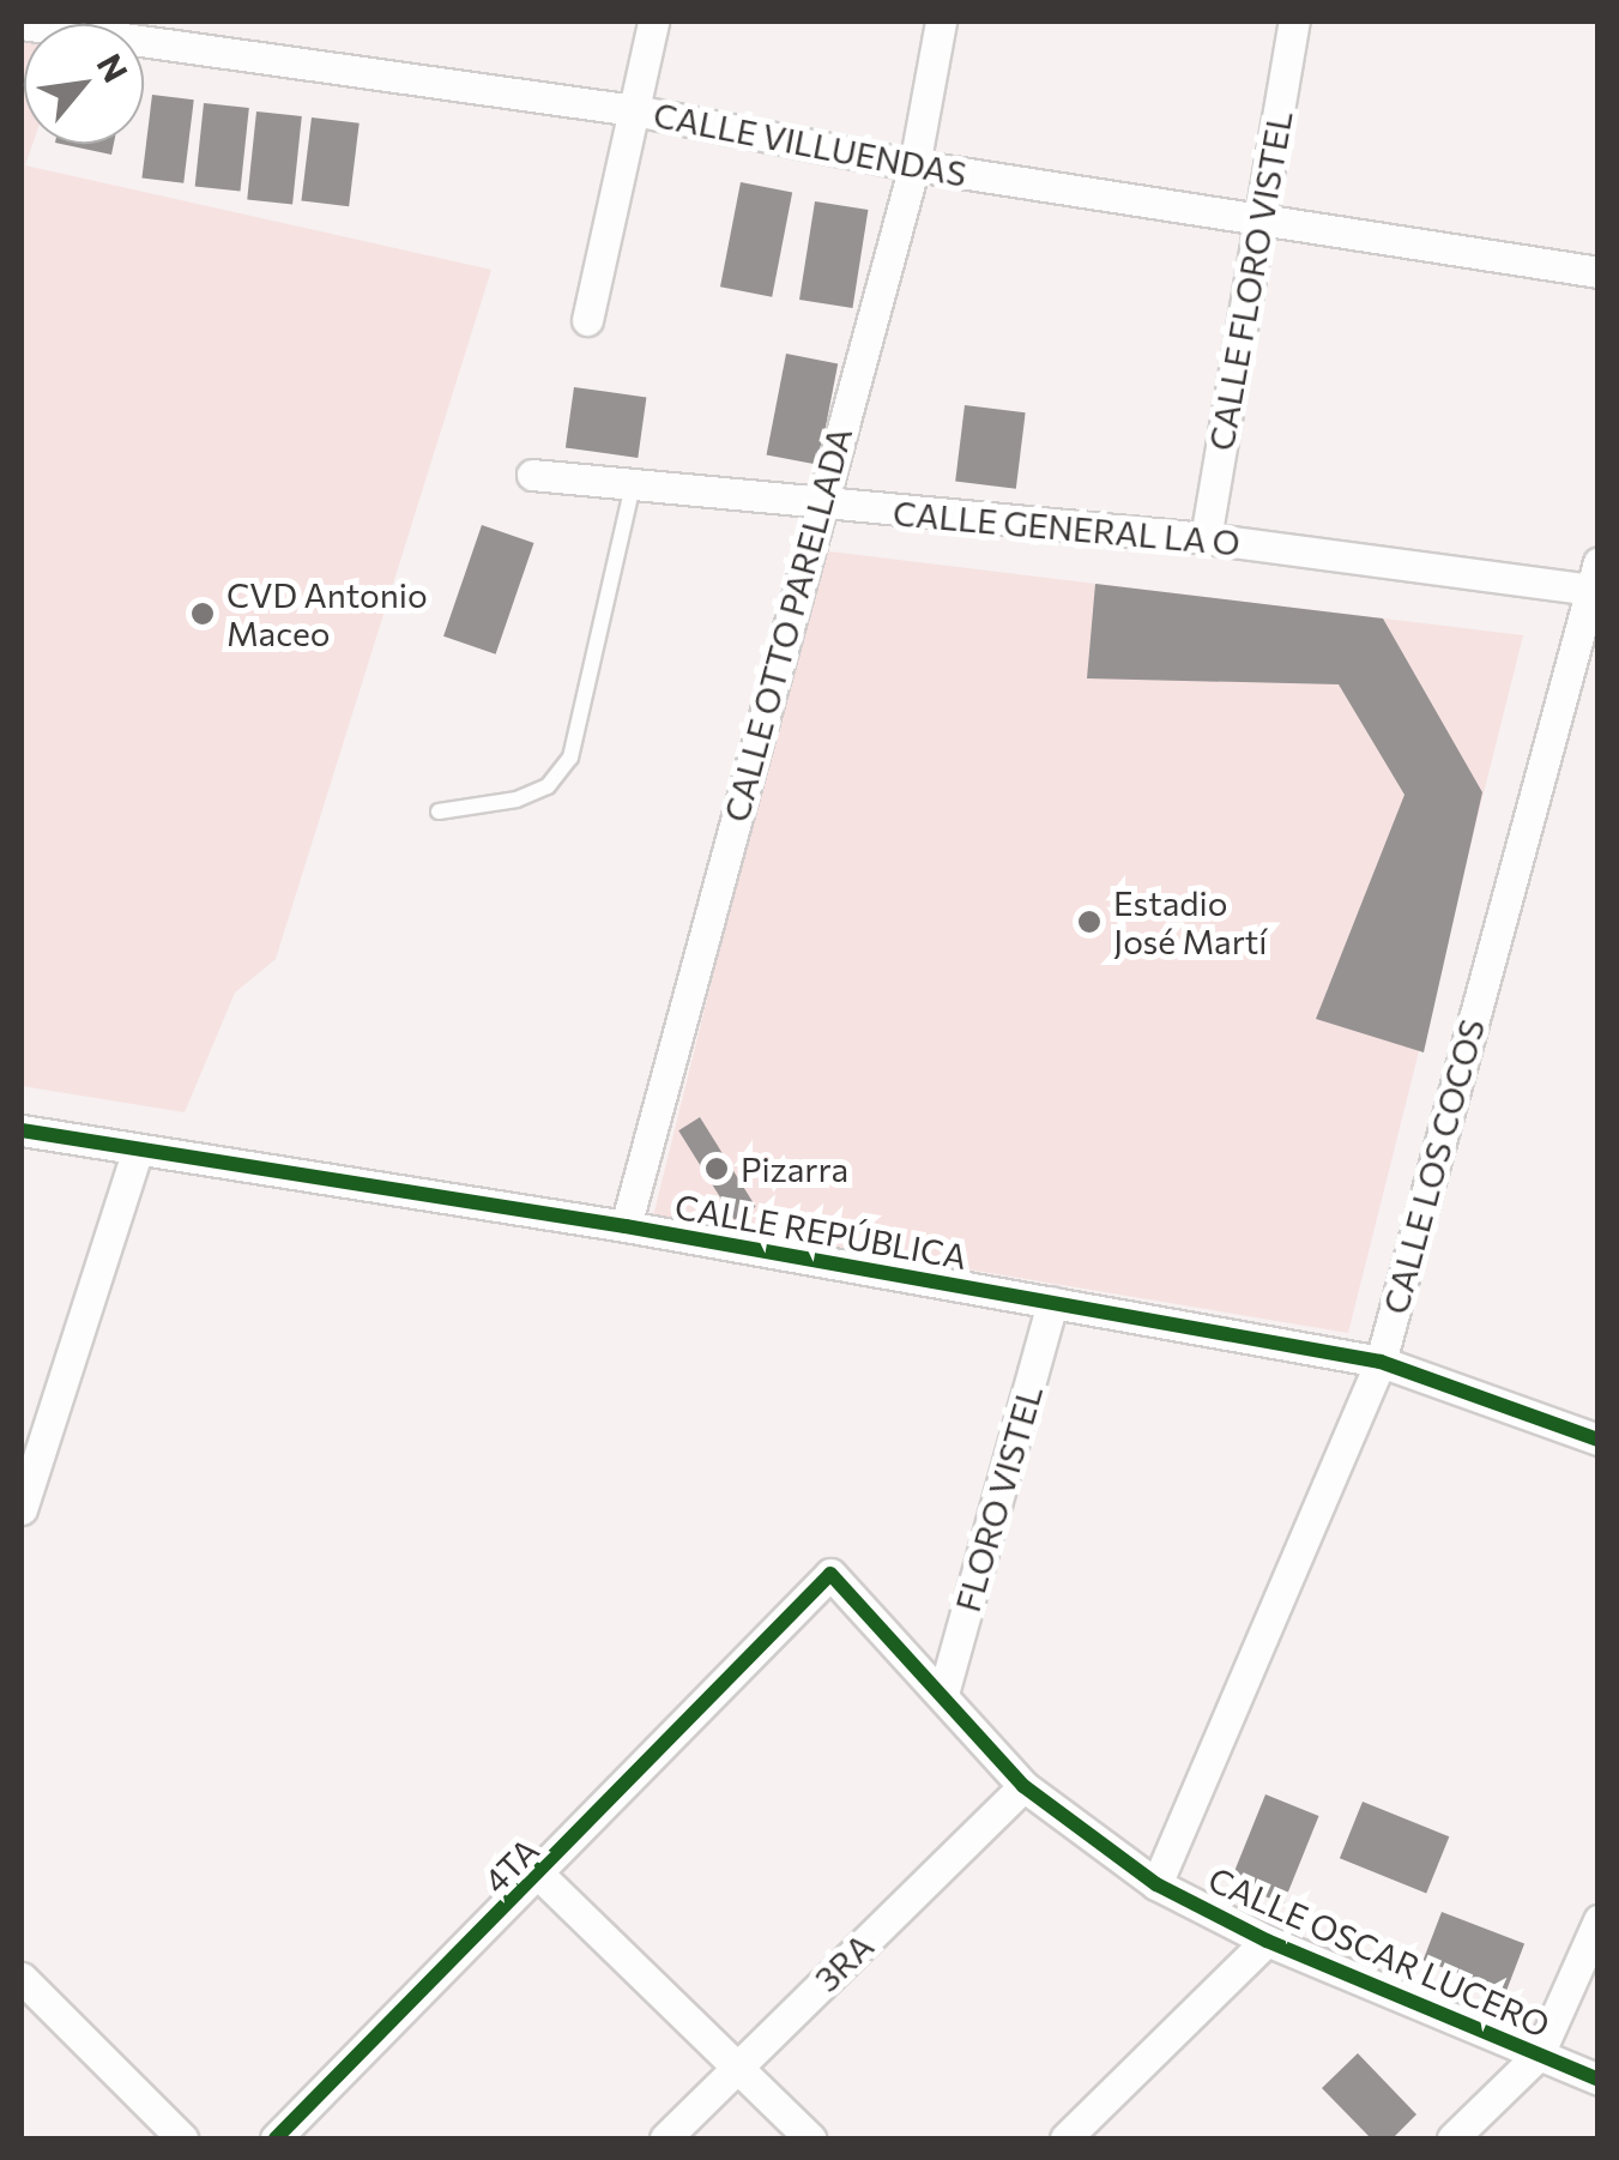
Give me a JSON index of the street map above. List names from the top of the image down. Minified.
{"streets":{"street":["CALLE VILLUENDAS","CALLE FLORO VISTEL","CALLE GENERAL LA O","CALLE OTTO PARELLADA","CALLE LOS COCOS","CALLE REPÚBLICA","FLORO VISTEL","4TA","CALLE OSCAR LUCERO","3RA"]},"crossings":[["CALLE VILLUENDAS","CALLE FLORO VISTEL"],["CALLE VILLUENDAS","CALLE OTTO PARELLADA"],["CALLE FLORO VISTEL","CALLE GENERAL LA O"],["CALLE GENERAL LA O","CALLE OTTO PARELLADA"],["CALLE GENERAL LA O","CALLE LOS COCOS"],["CALLE OTTO PARELLADA","CALLE REPÚBLICA"],["CALLE LOS COCOS","CALLE REPÚBLICA"],["CALLE LOS COCOS","CALLE OSCAR LUCERO"],["CALLE REPÚBLICA","FLORO VISTEL"],["FLORO VISTEL","CALLE OSCAR LUCERO"],["4TA","CALLE OSCAR LUCERO"],["CALLE OSCAR LUCERO","3RA"]],"places":["CVD Antonio Maceo","Estadio José Martí","Pizarra"],"north":"top right"}
